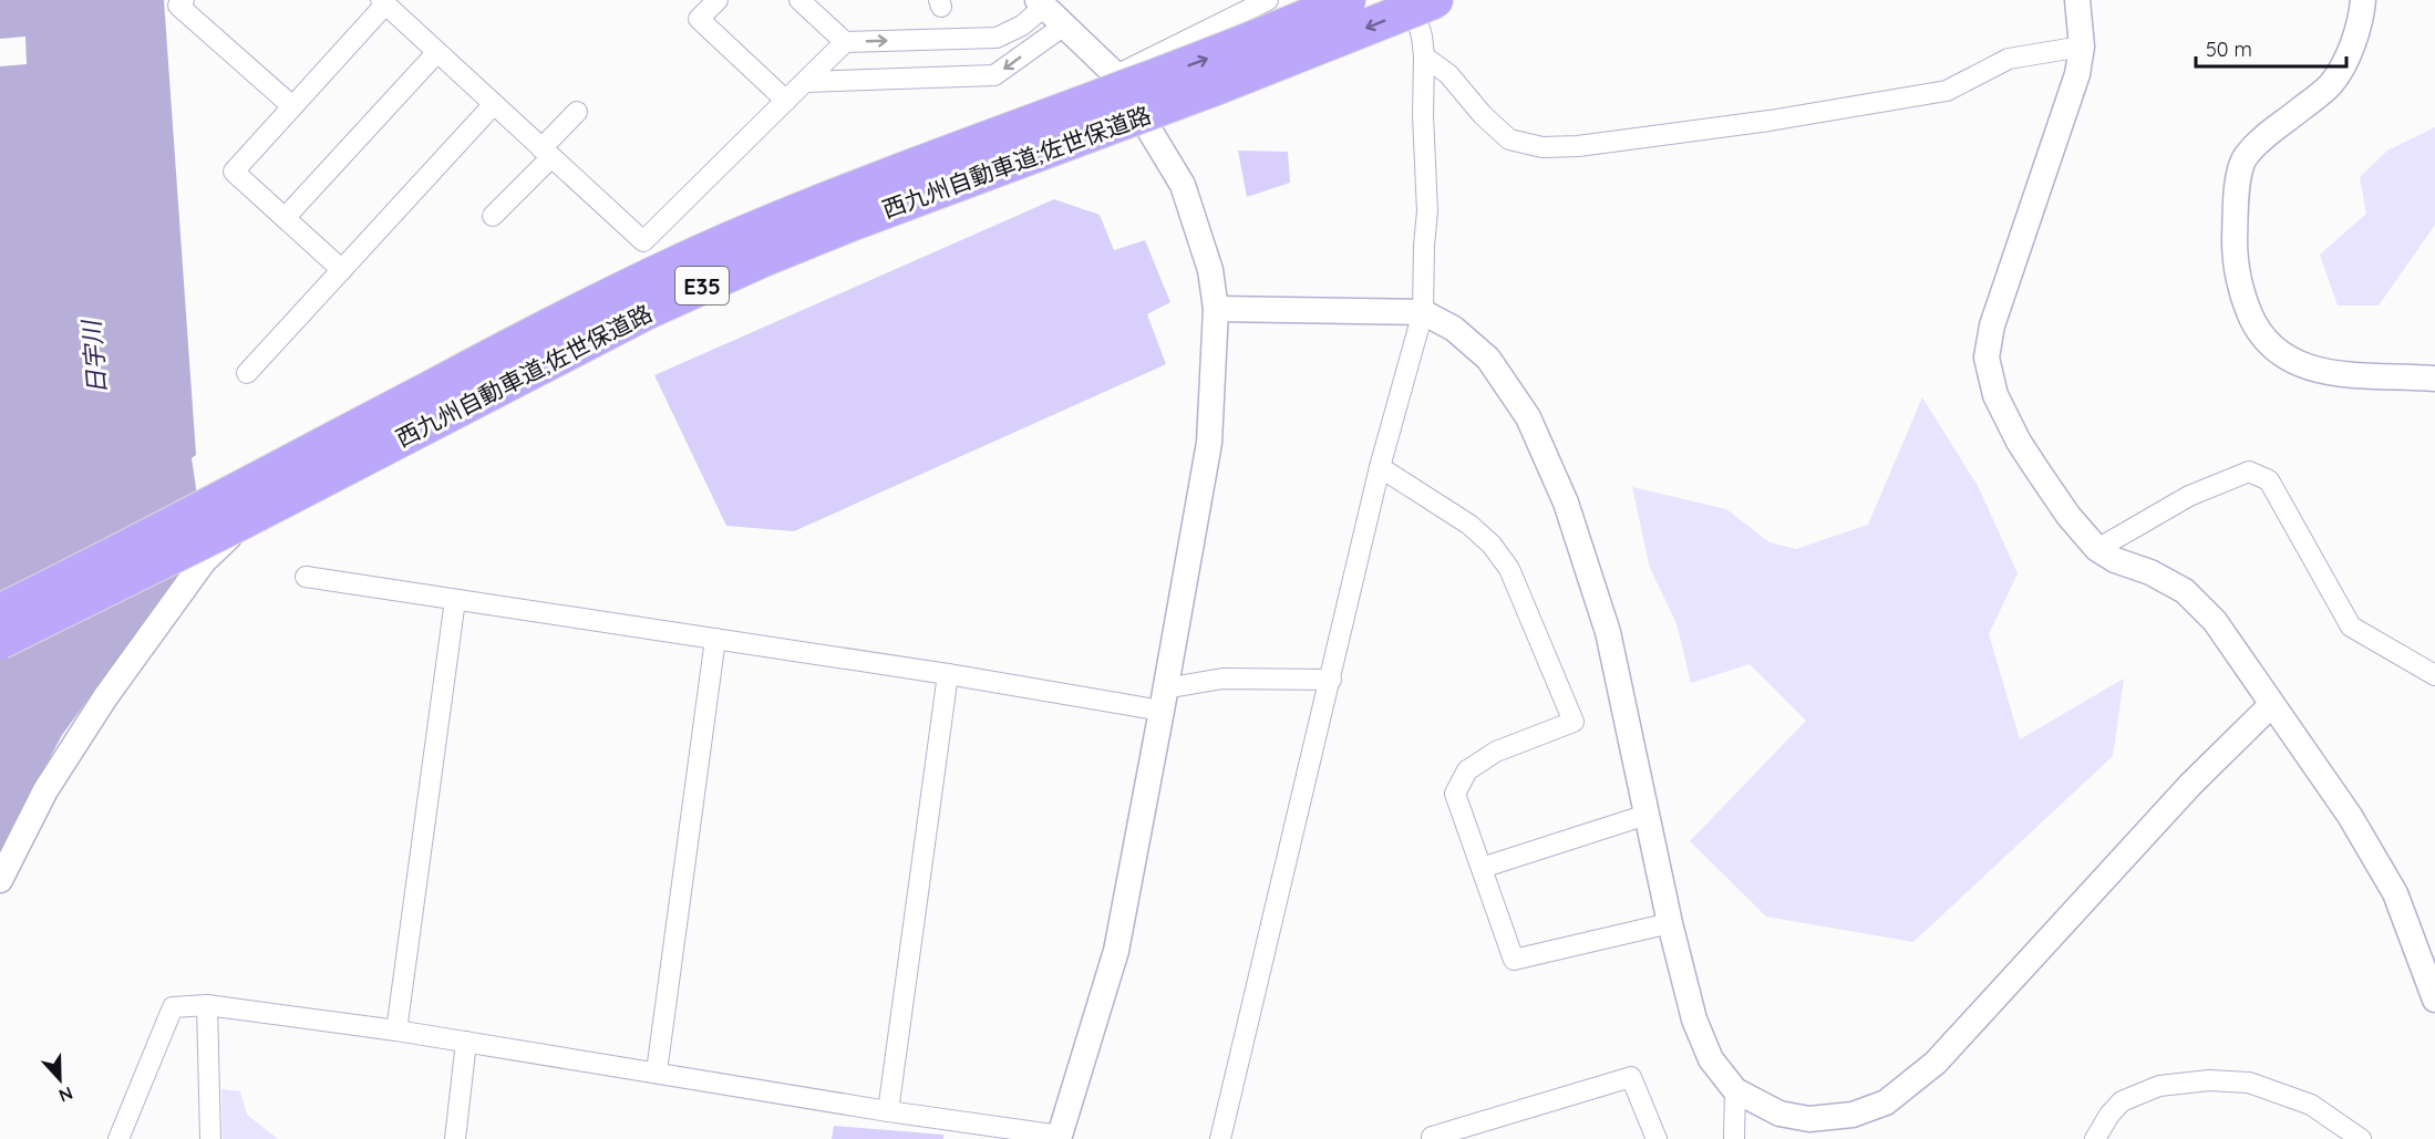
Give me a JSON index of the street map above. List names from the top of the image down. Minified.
{"streets":{"highway":["西九州自動車道;佐世保道路","E35"]},"water":["日宇川"],"scale_bar":"50 m","north":"bottom"}
